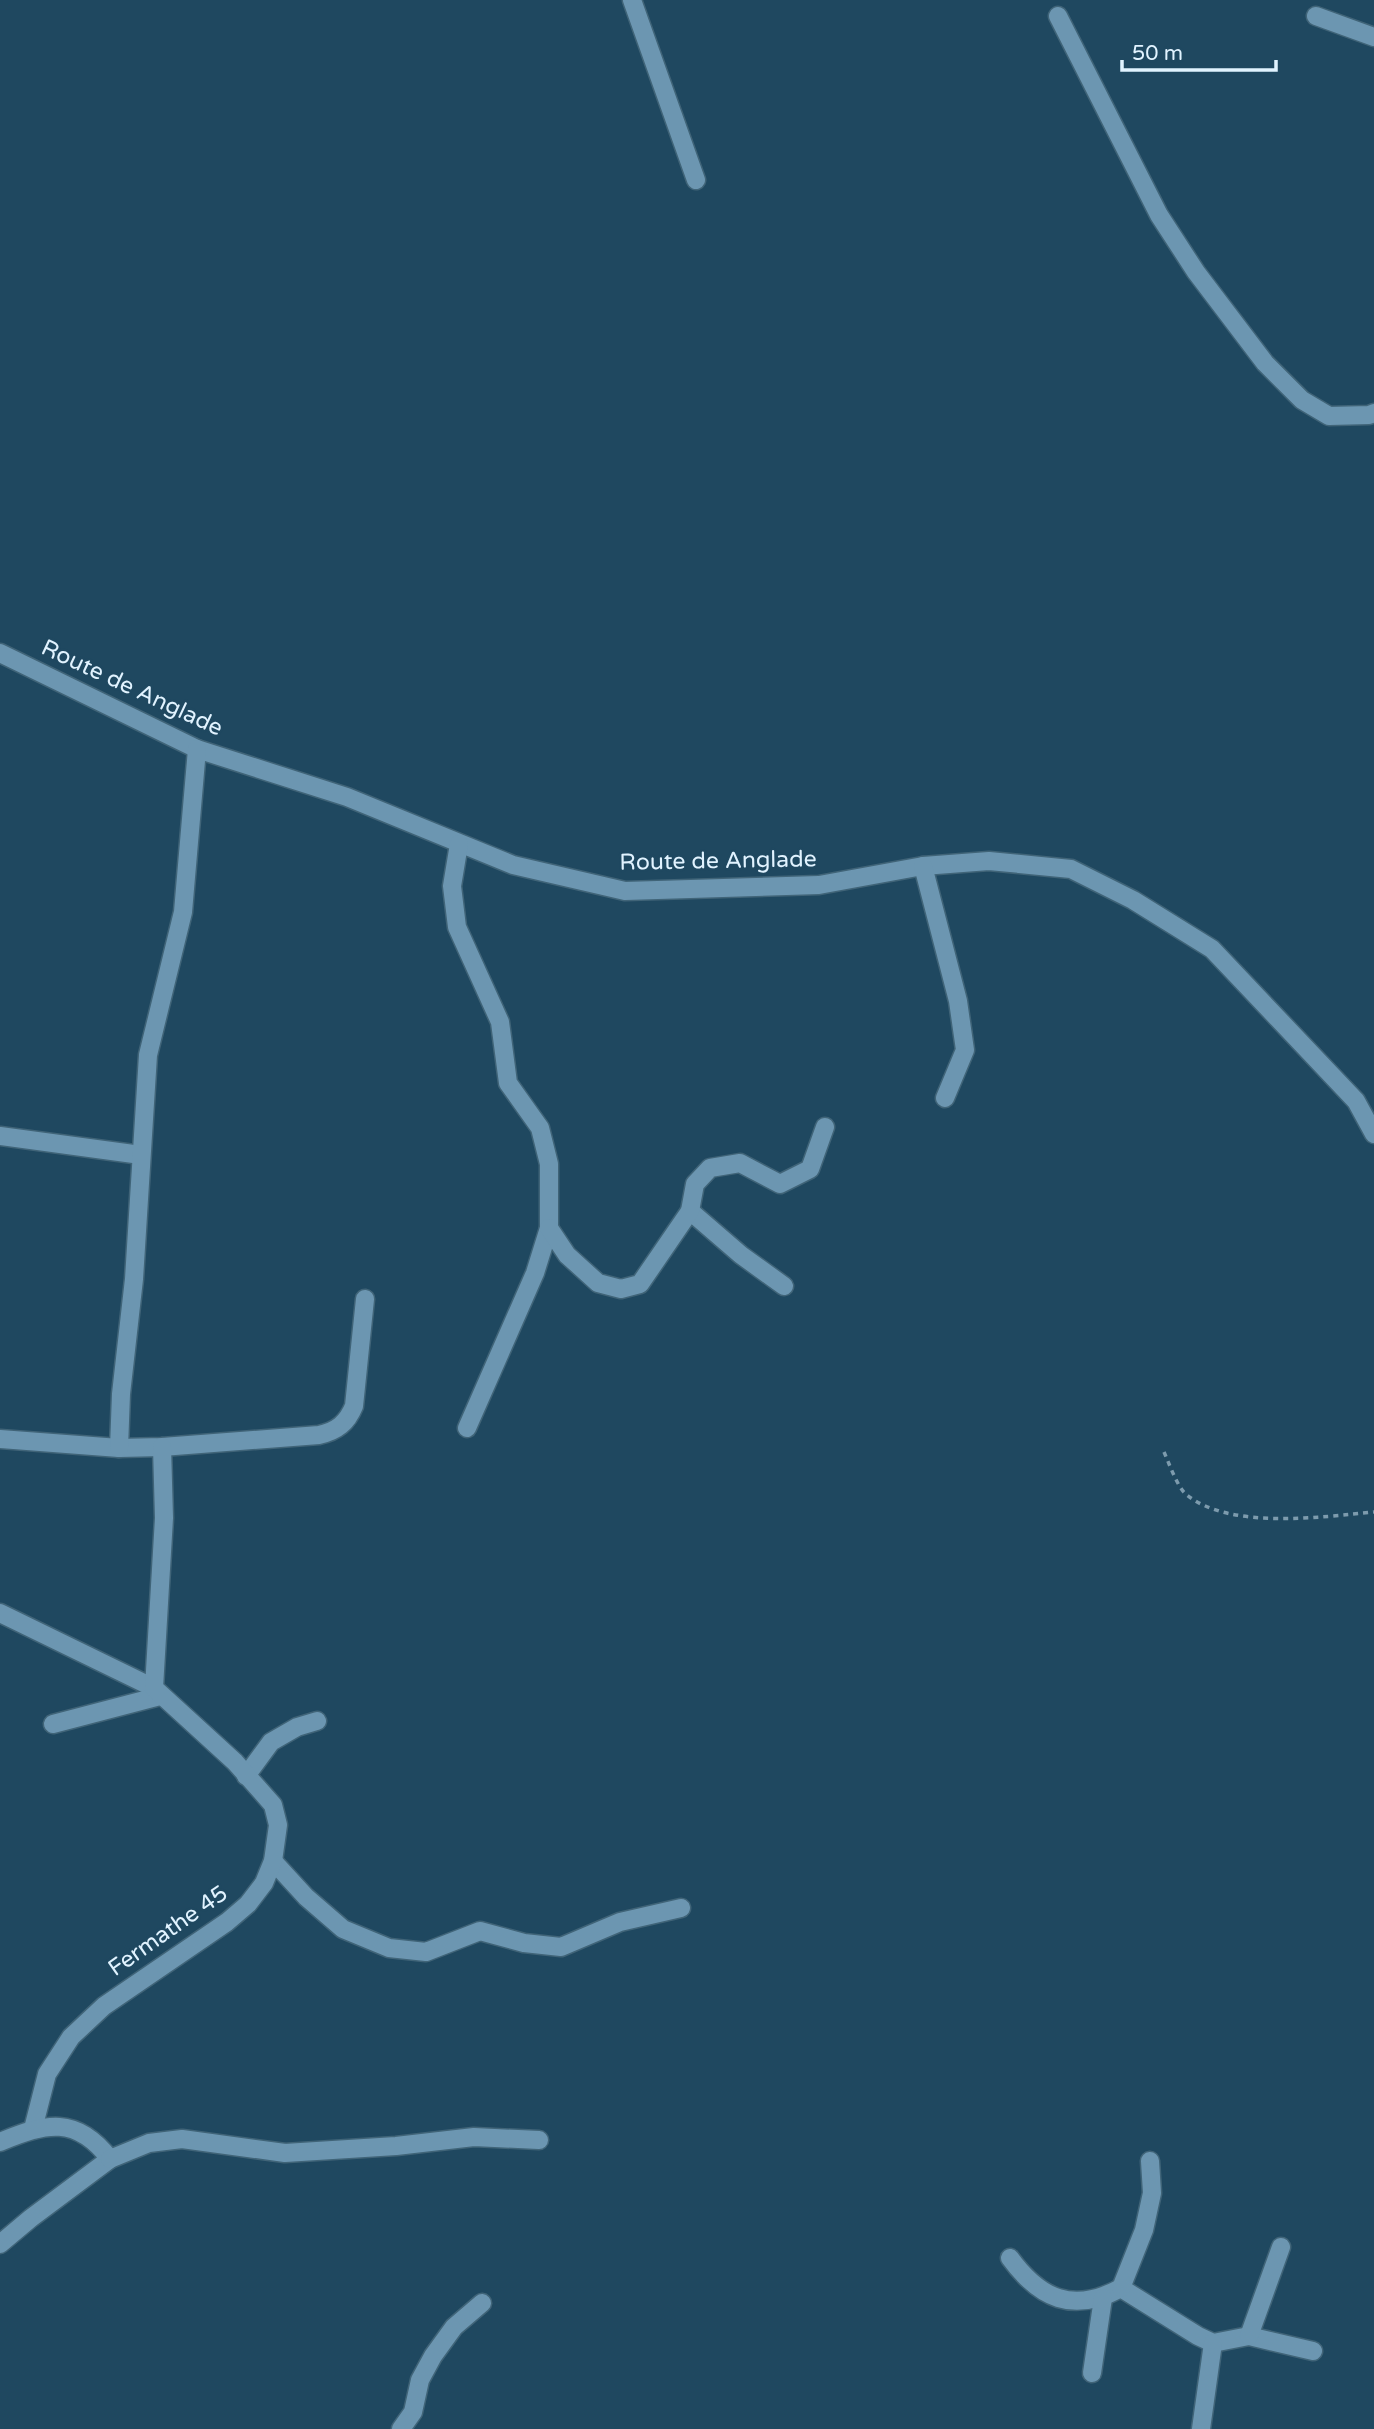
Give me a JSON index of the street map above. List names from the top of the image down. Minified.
{"streets":{"street":["Route de Anglade","Fermathe 45"]},"scale_bar":"50 m"}
